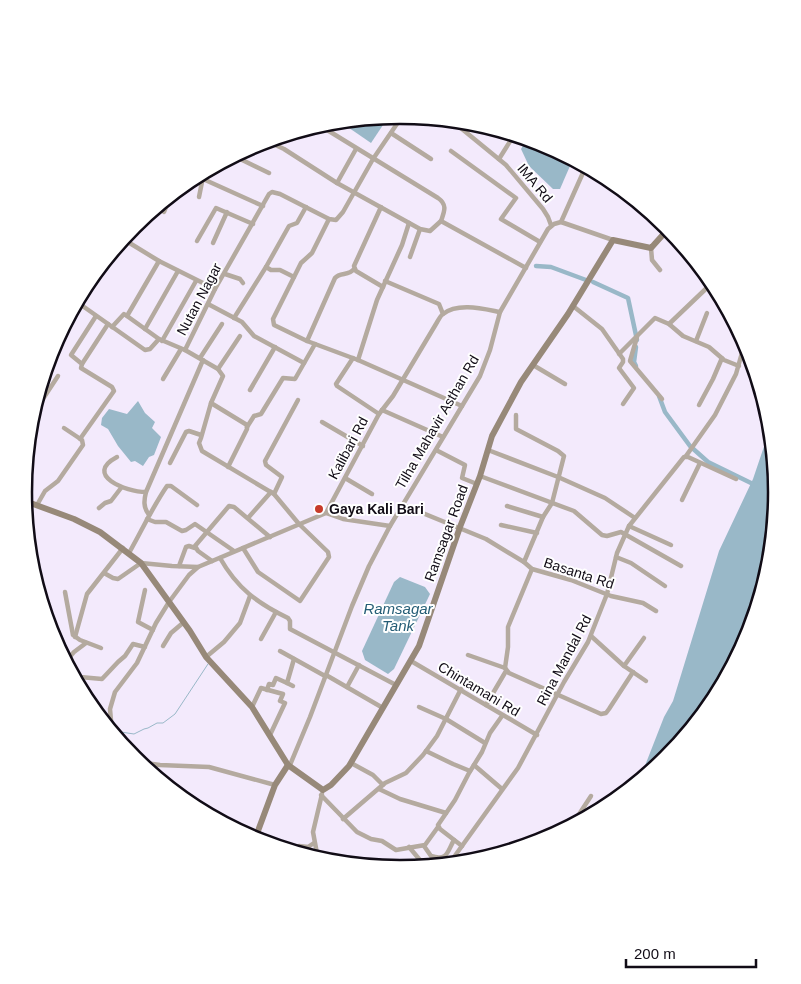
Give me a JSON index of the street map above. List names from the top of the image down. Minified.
{"streets":{"street":["IMA Rd","Nutan Nagar","Tilha Mahavir Asthan Rd","Kalibari Rd","Ramsagar Road","Basanta Rd","Rina Mandal Rd","Chintamani Rd"]},"crossings":[["IMA Rd","Tilha Mahavir Asthan Rd"],["Tilha Mahavir Asthan Rd","Basanta Rd"],["Ramsagar Road","Basanta Rd"],["Ramsagar Road","Chintamani Rd"],["Basanta Rd","Rina Mandal Rd"],["Rina Mandal Rd","Chintamani Rd"]],"water":["Ramsagar Tank"],"places":["Gaya Kali Bari"],"scale_bar":"200 m"}
